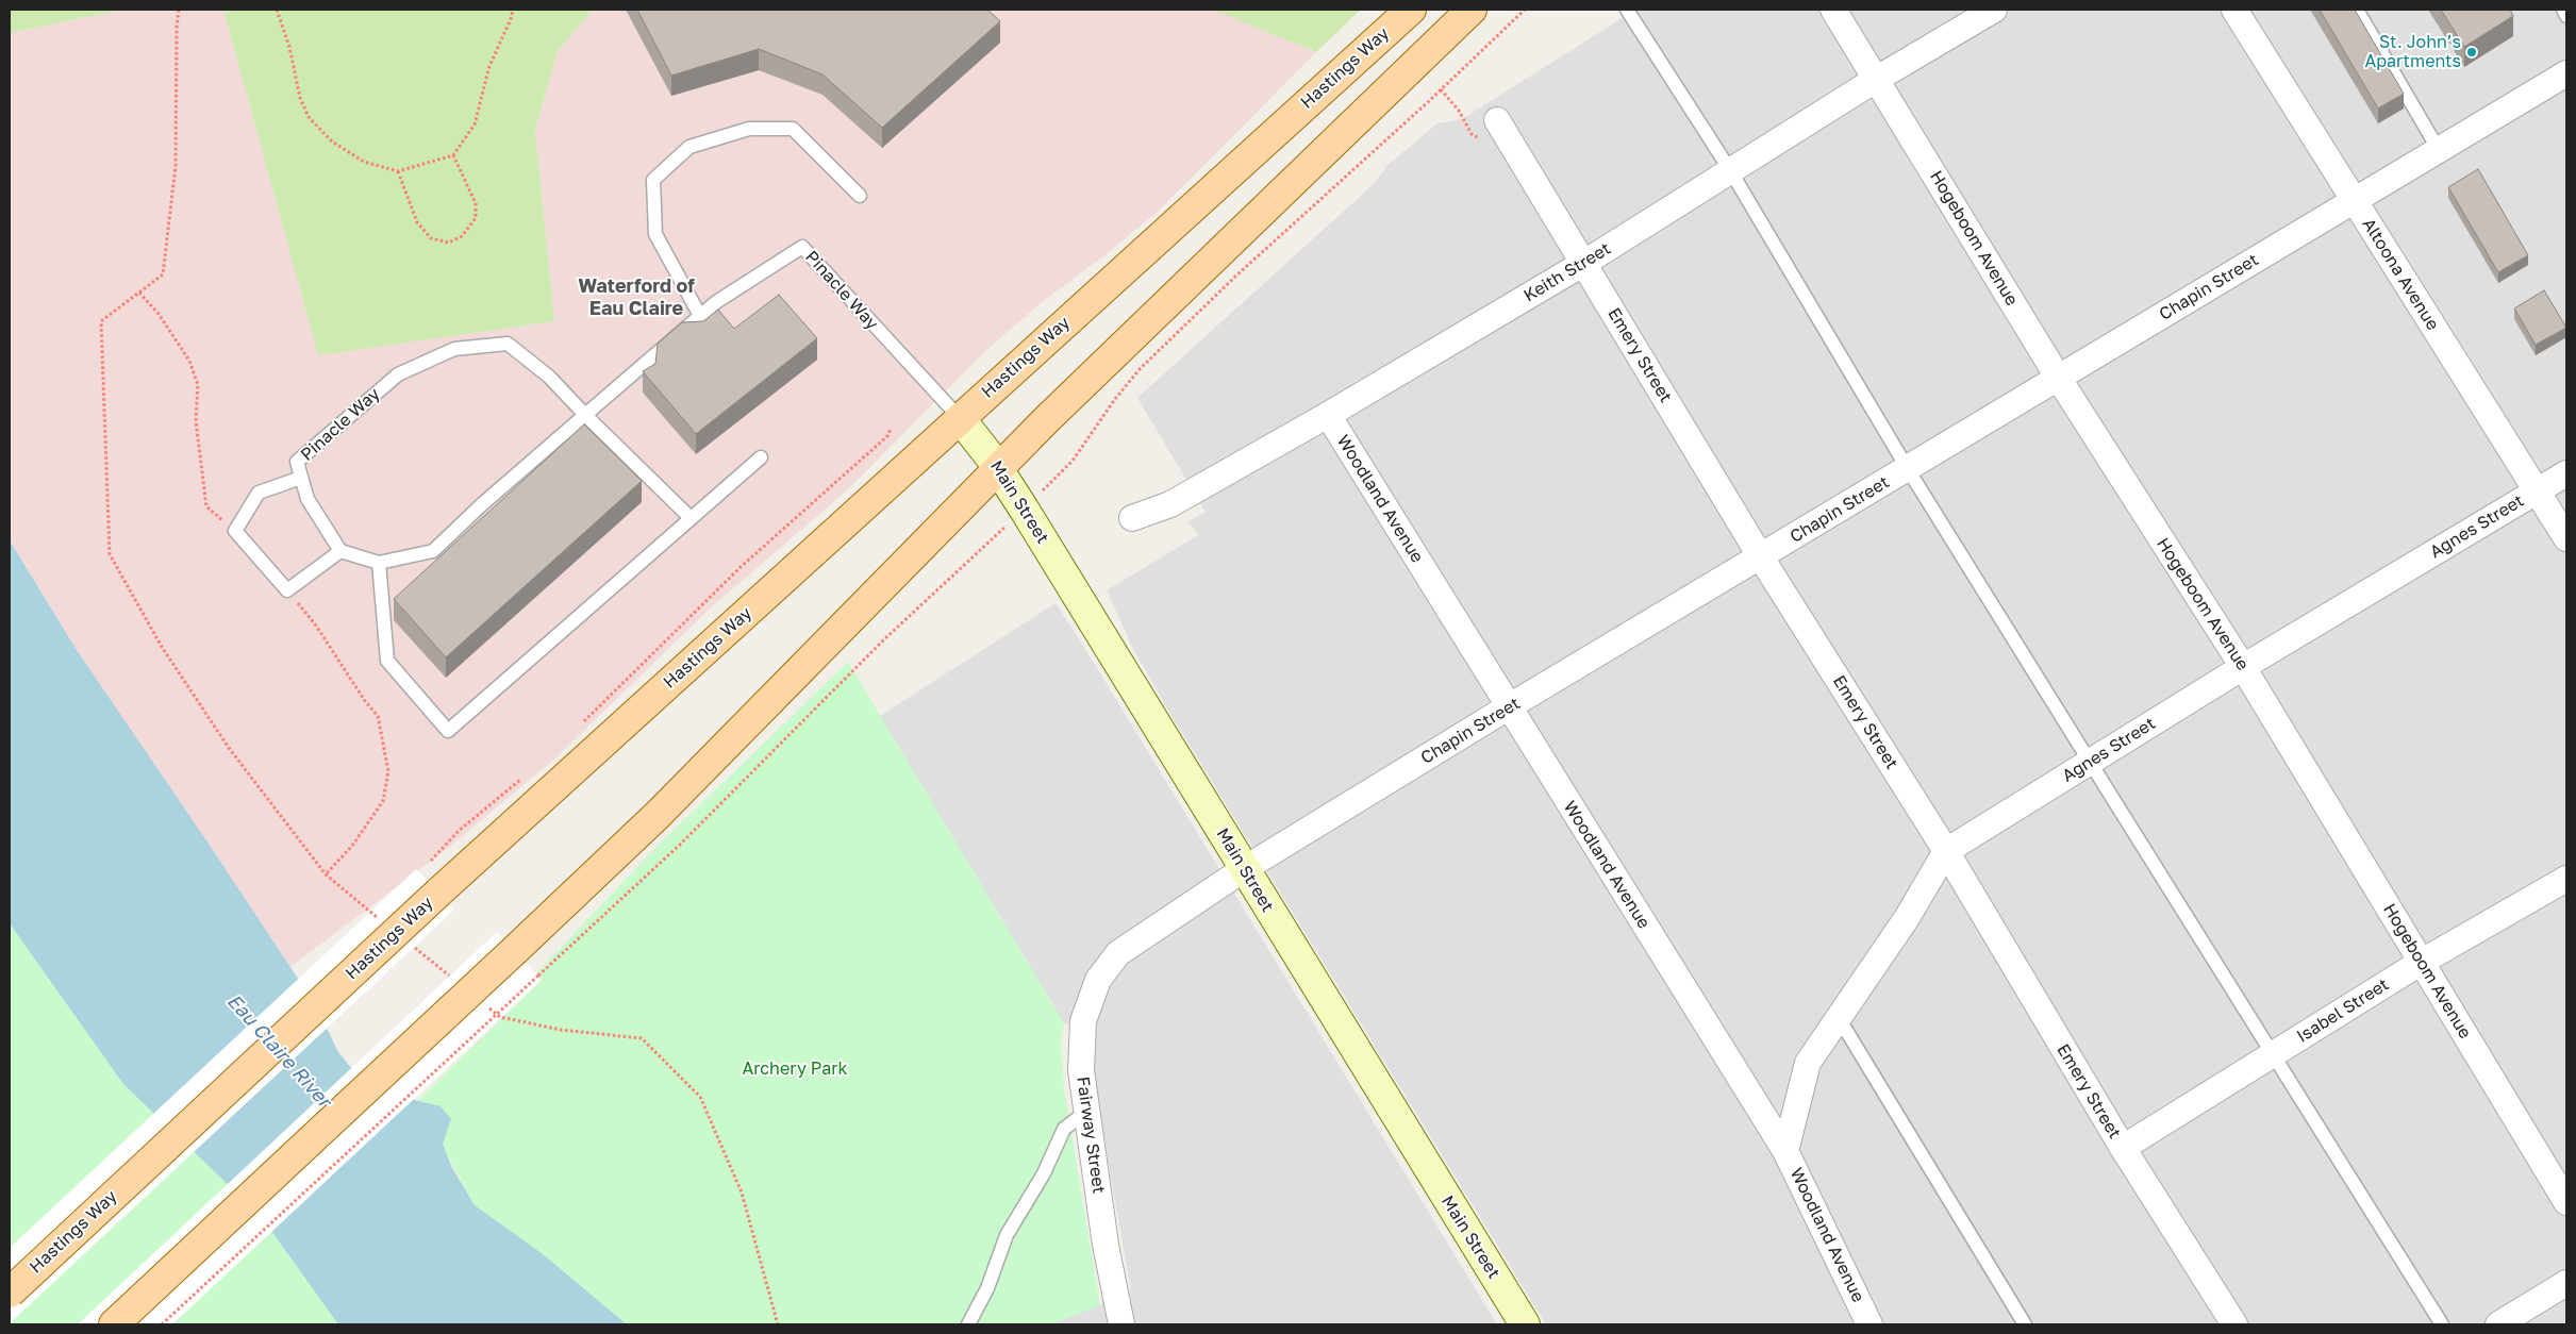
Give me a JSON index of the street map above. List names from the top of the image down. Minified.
{"streets":{"main road":["Hastings Way"],"street":["Hogeboom Avenue","Keith Street","Altoona Avenue","Chapin Street","Emery Street","Woodland Avenue","Main Street","Agnes Street","Isabel Street","Fairway Street"],"lane":["Pinacle Way"]},"crossings":[["Hastings Way","Pinacle Way"],["Hastings Way","Main Street"],["Hogeboom Avenue","Keith Street"],["Hogeboom Avenue","Chapin Street"],["Hogeboom Avenue","Agnes Street"],["Hogeboom Avenue","Isabel Street"],["Keith Street","Emery Street"],["Keith Street","Woodland Avenue"],["Altoona Avenue","Chapin Street"],["Altoona Avenue","Agnes Street"],["Chapin Street","Emery Street"],["Chapin Street","Woodland Avenue"],["Chapin Street","Main Street"],["Chapin Street","Fairway Street"],["Pinacle Way","Main Street"],["Emery Street","Agnes Street"],["Emery Street","Isabel Street"],["Woodland Avenue","Agnes Street"]],"districts":["Waterford of Eau Claire"],"water":["Eau Claire River"],"parks":["Archery Park"],"places":["St. John’s Apartments"]}
